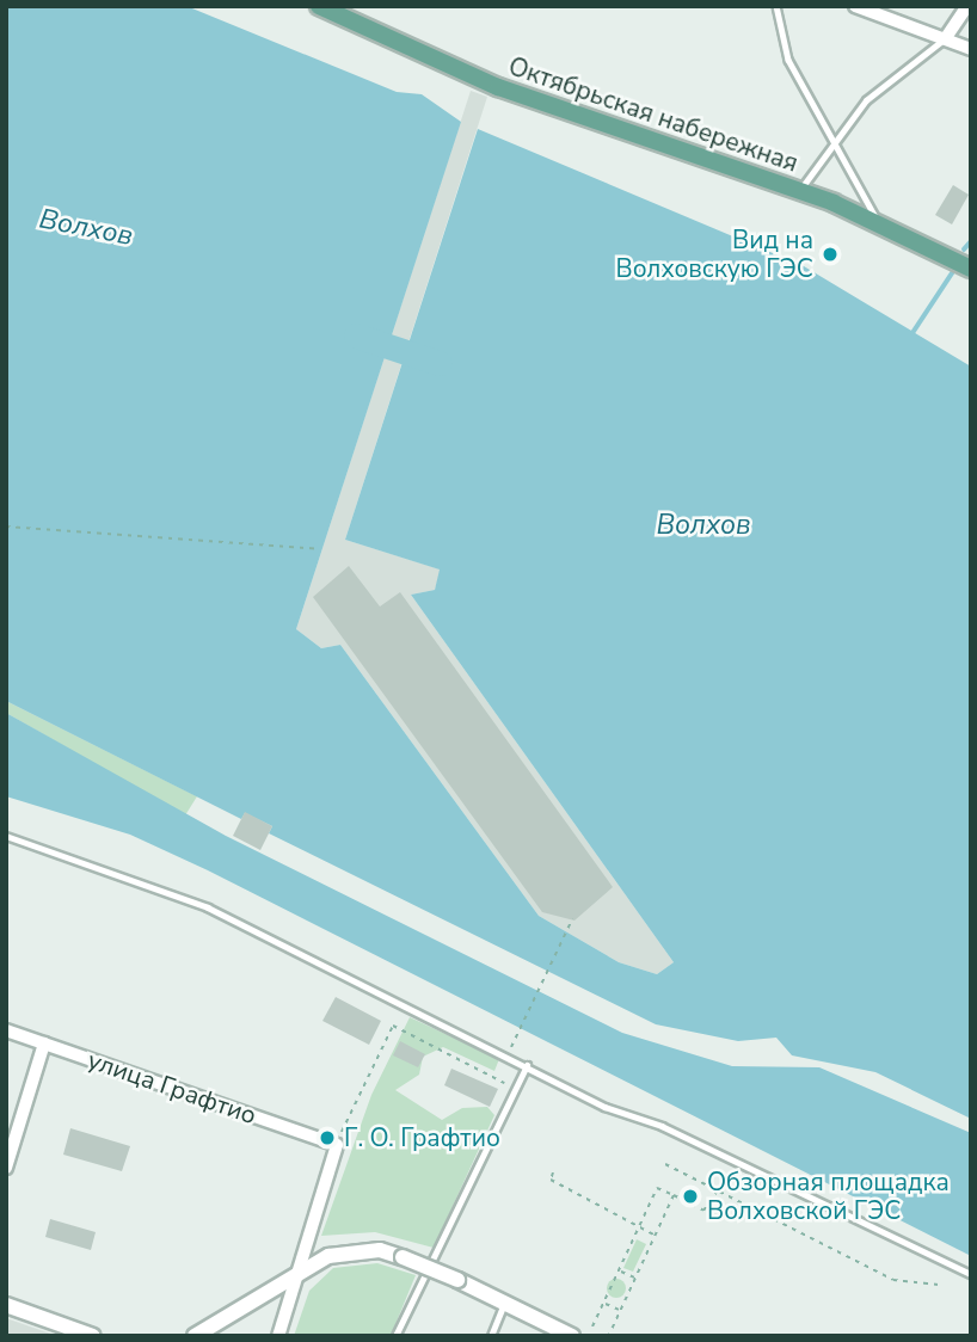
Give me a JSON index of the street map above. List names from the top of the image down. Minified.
{"streets":{"main road":["Октябрьская набережная"],"street":["улица Графтио"]},"water":["Волхов"],"places":["Вид на Волховскую ГЭС","Г. О. Графтио","Обзорная площадка Волховской ГЭС"]}
